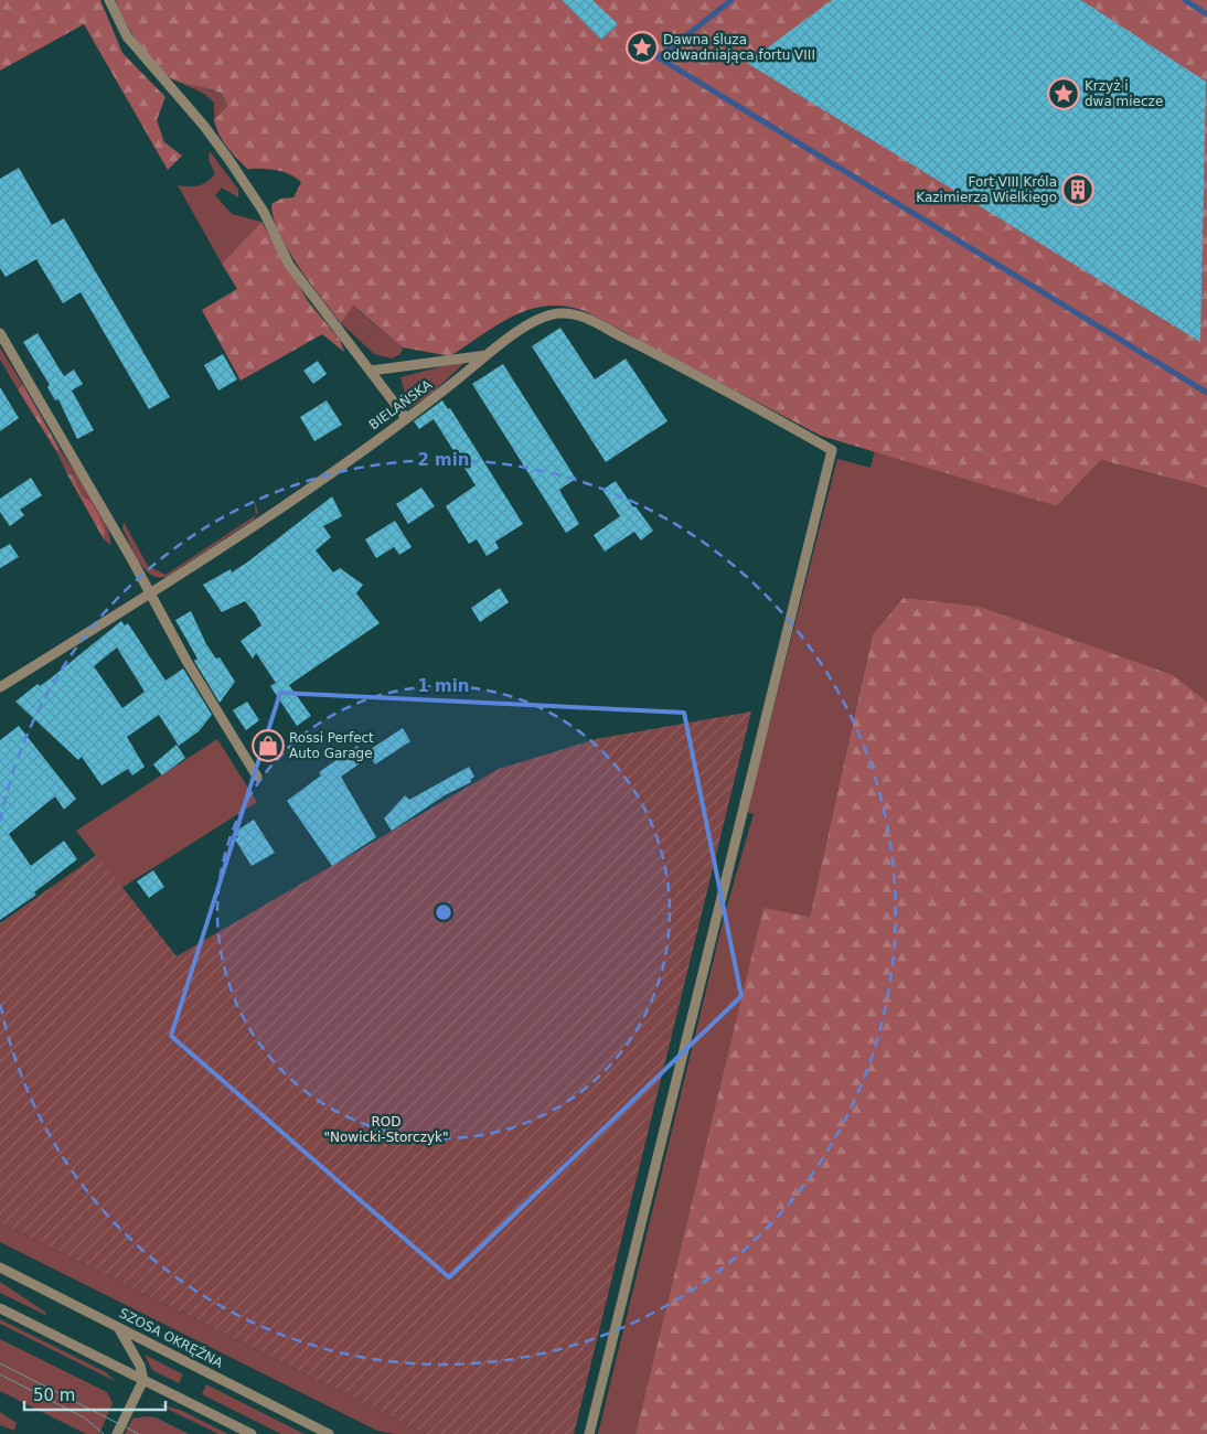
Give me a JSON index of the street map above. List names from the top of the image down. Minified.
{"streets":{"street":["BIELAŃSKA","SZOSA OKRĘŻNA"]},"parks":["ROD \"Nowicki-Storczyk\""],"places":{"place":["Dawna śluza odwadniająca fortu VIII","Krzyż i dwa miecze"],"building":["Fort VIII Króla Kazimierza Wielkiego"],"shop":["Rossi Perfect Auto Garage"]},"scale_bar":"50 m","rings":["2 min","1 min"]}
